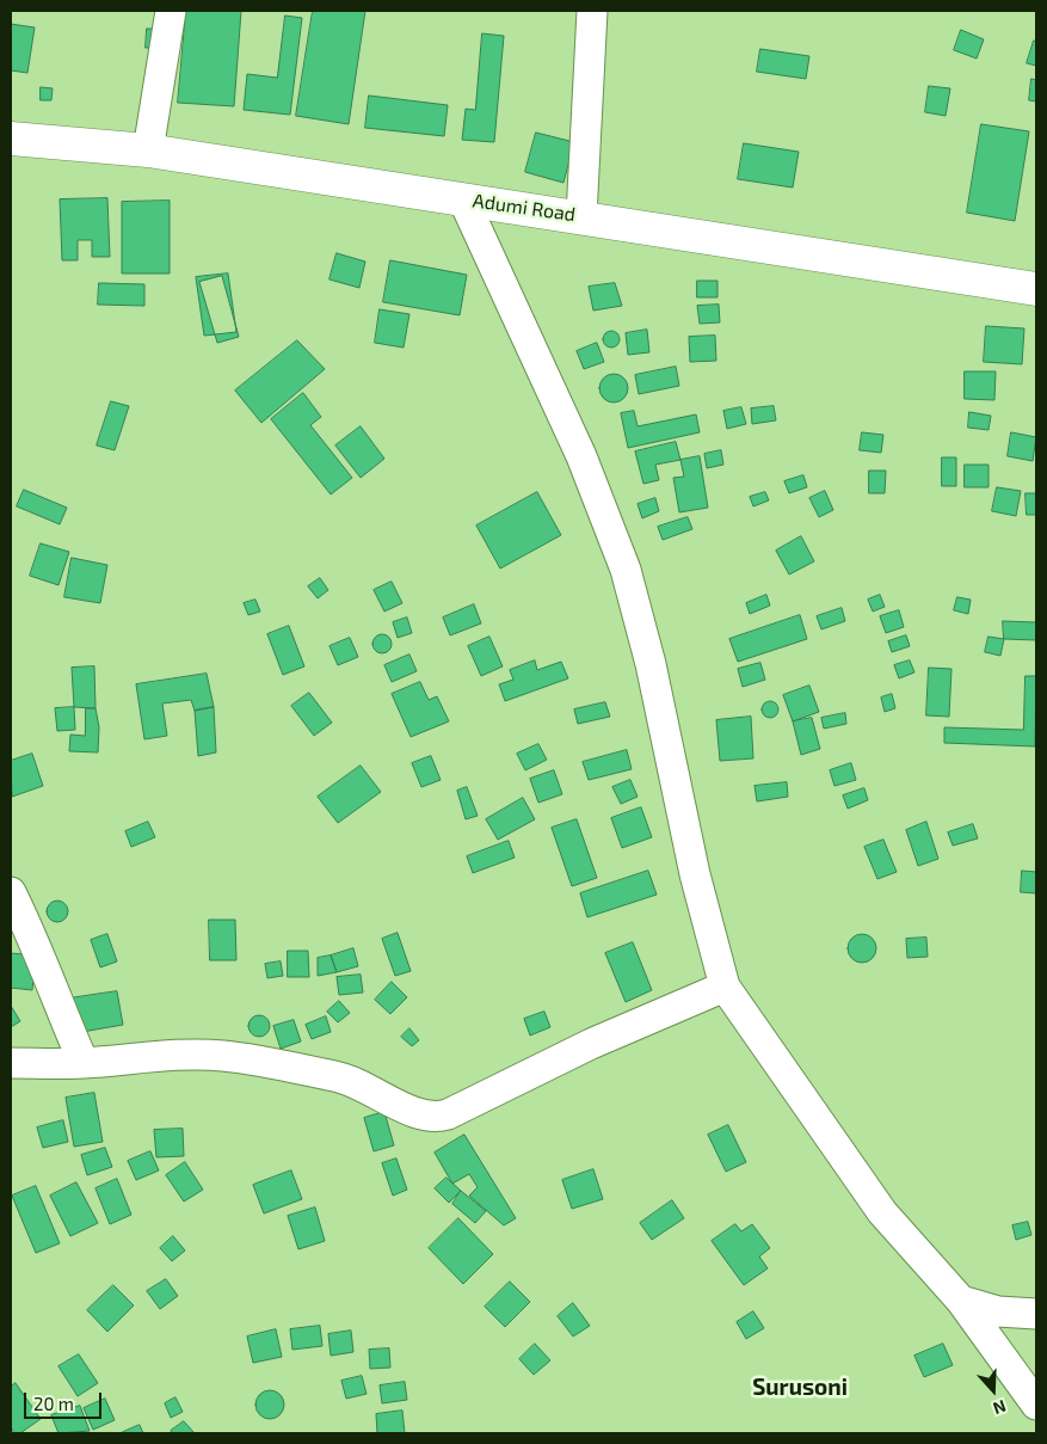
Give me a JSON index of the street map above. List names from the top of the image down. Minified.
{"streets":{"main road":["Adumi Road"]},"districts":["Surusoni"],"scale_bar":"20 m","north":"bottom"}
